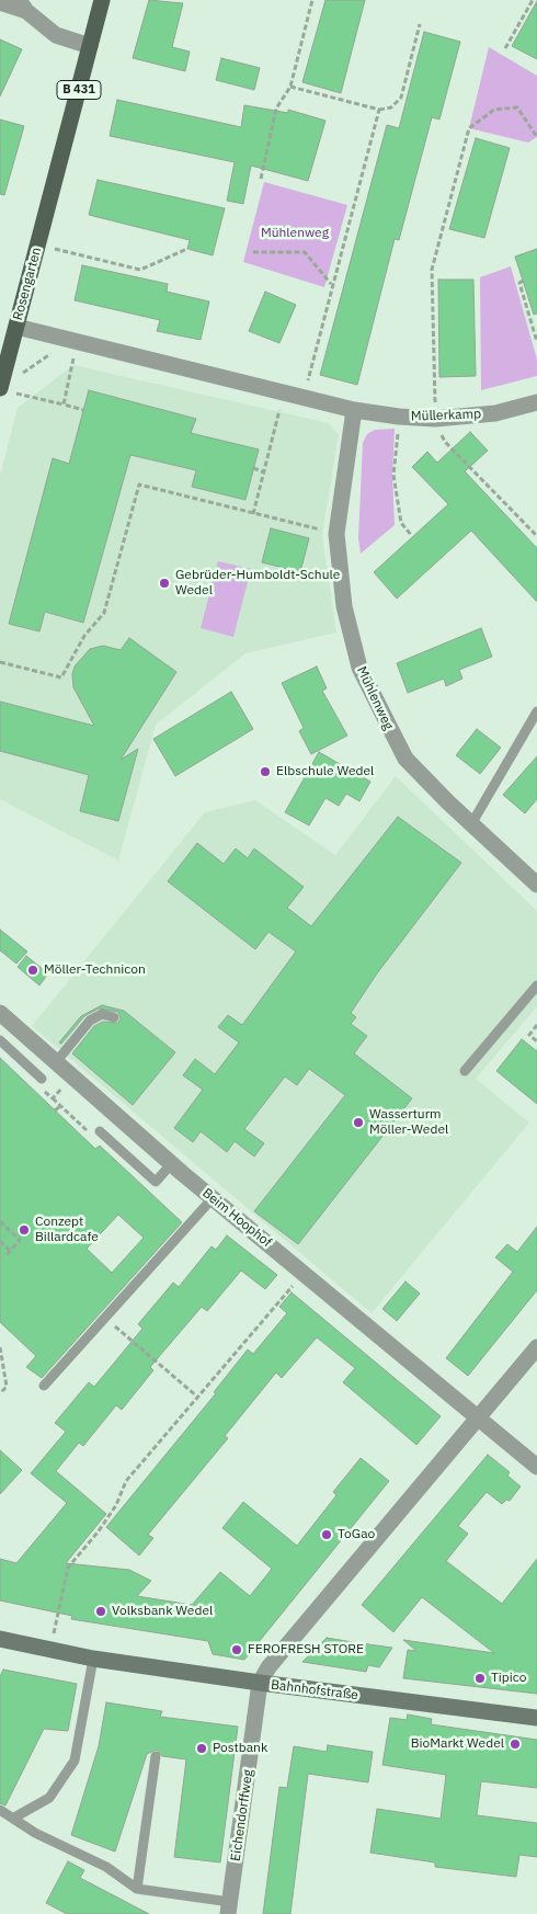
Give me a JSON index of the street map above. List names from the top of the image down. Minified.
{"streets":{"main road":["B 431","Rosengarten"],"street":["Müllerkamp","Mühlenweg","Beim Hoophof","Bahnhofstraße","Eichendorffweg"]},"crossings":[["B 431","Rosengarten"],["Müllerkamp","Mühlenweg"],["Bahnhofstraße","Eichendorffweg"]],"parks":["Mühlenweg"],"places":["Gebrüder-Humboldt-Schule Wedel","Elbschule Wedel","Möller-Technicon","Wasserturm Möller-Wedel","Conzept Billardcafe","ToGao","Volksbank Wedel","FEROFRESH STORE","Tipico","BioMarkt Wedel","Postbank"]}
